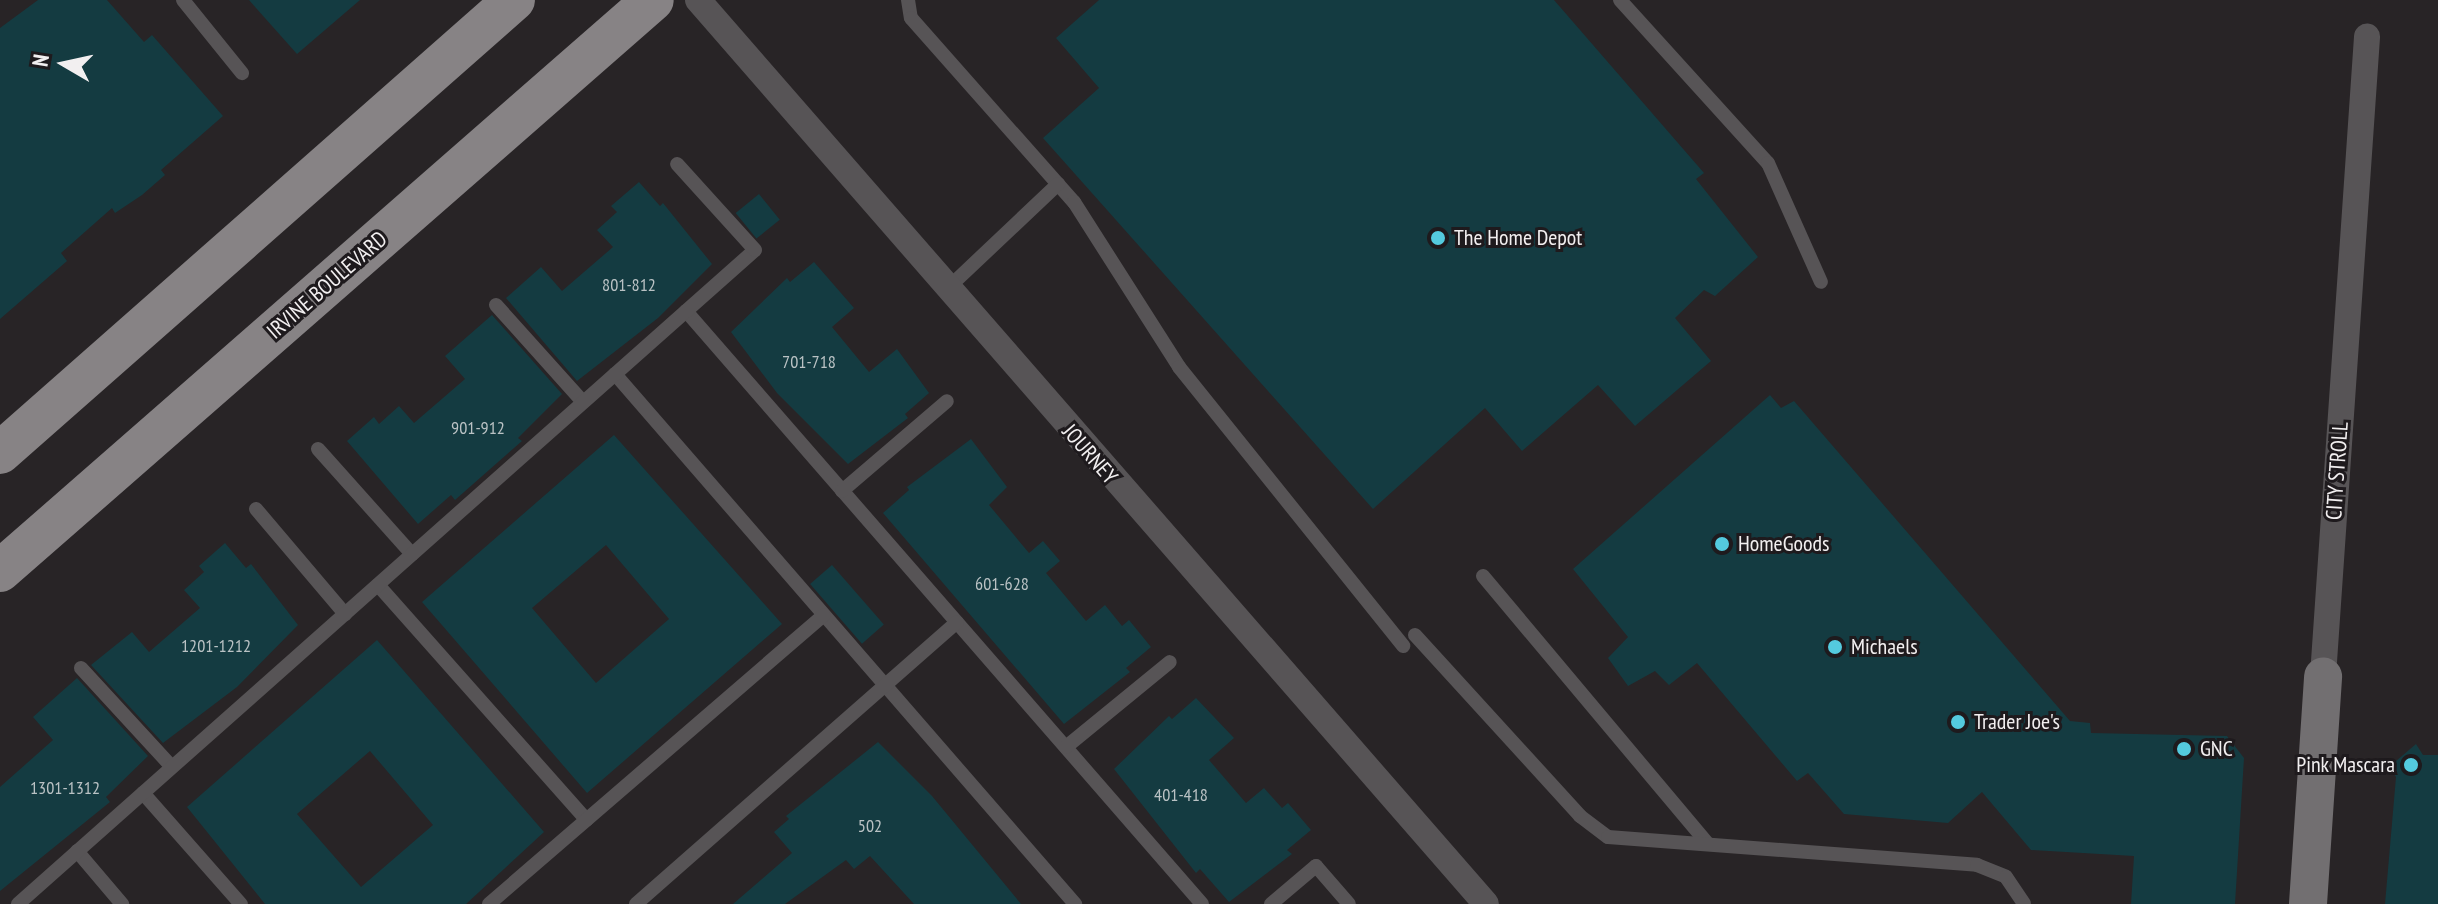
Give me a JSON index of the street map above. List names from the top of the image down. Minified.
{"streets":{"main road":["IRVINE BOULEVARD"],"street":["JOURNEY","CITY STROLL"]},"places":["The Home Depot","HomeGoods","Michaels","Trader Joe's","GNC","Pink Mascara"],"house_numbers":["801-812","701-718","901-912","601-628","1201-1212","1301-1312","401-418","502"],"north":"left"}
